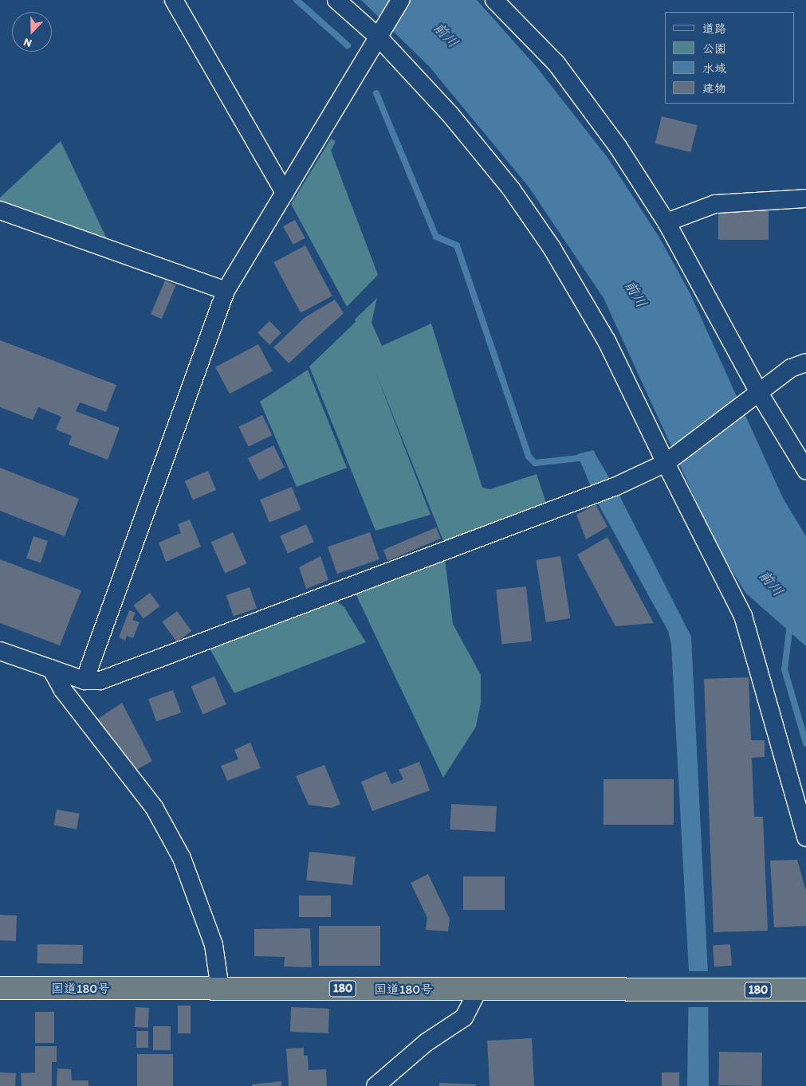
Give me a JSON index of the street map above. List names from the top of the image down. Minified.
{"streets":{"highway":["国道180号","180"]},"water":["前川"],"legend":["道路","公園","水域","建物"],"north":"bottom"}
